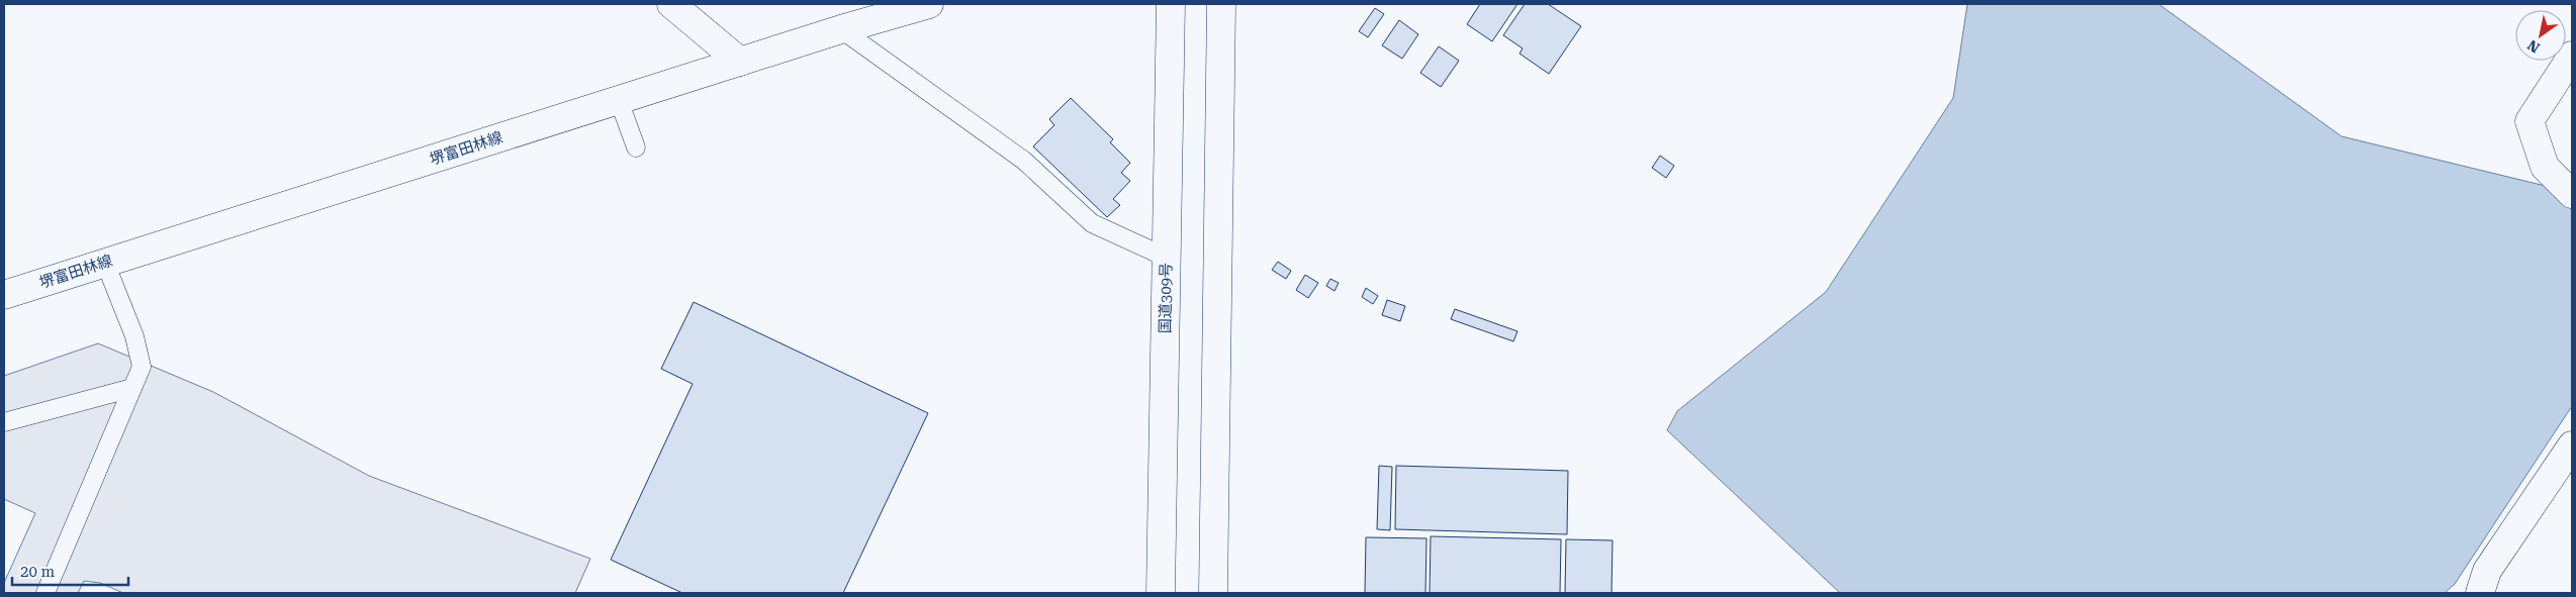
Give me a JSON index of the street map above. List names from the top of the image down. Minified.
{"streets":{"main road":["堺富田林線","国道309号"]},"scale_bar":"20 m","north":"bottom left"}
